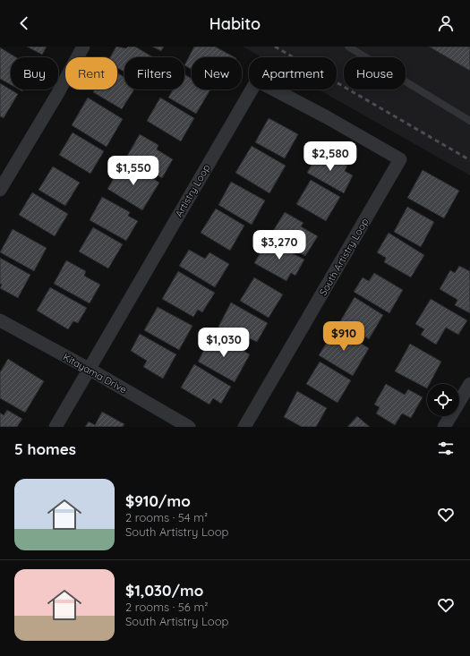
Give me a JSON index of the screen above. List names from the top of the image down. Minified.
{"streets":{"street":["Artistry Loop","South Artistry Loop","Kitayama Drive"]},"crossings":[["Artistry Loop","South Artistry Loop"],["Artistry Loop","Kitayama Drive"]],"page":{"header":"Habito","chip":["Buy","Rent","Filters","New","Apartment","House"],"price":["$2,580","$1,550","$3,270","$910","$1,030"],"heading":"5 homes","list":[{"name":"$910/mo","note":"2 rooms · 54 m² · South Artistry Loop"},{"name":"$1,030/mo","note":"2 rooms · 56 m² · South Artistry Loop"}]}}
